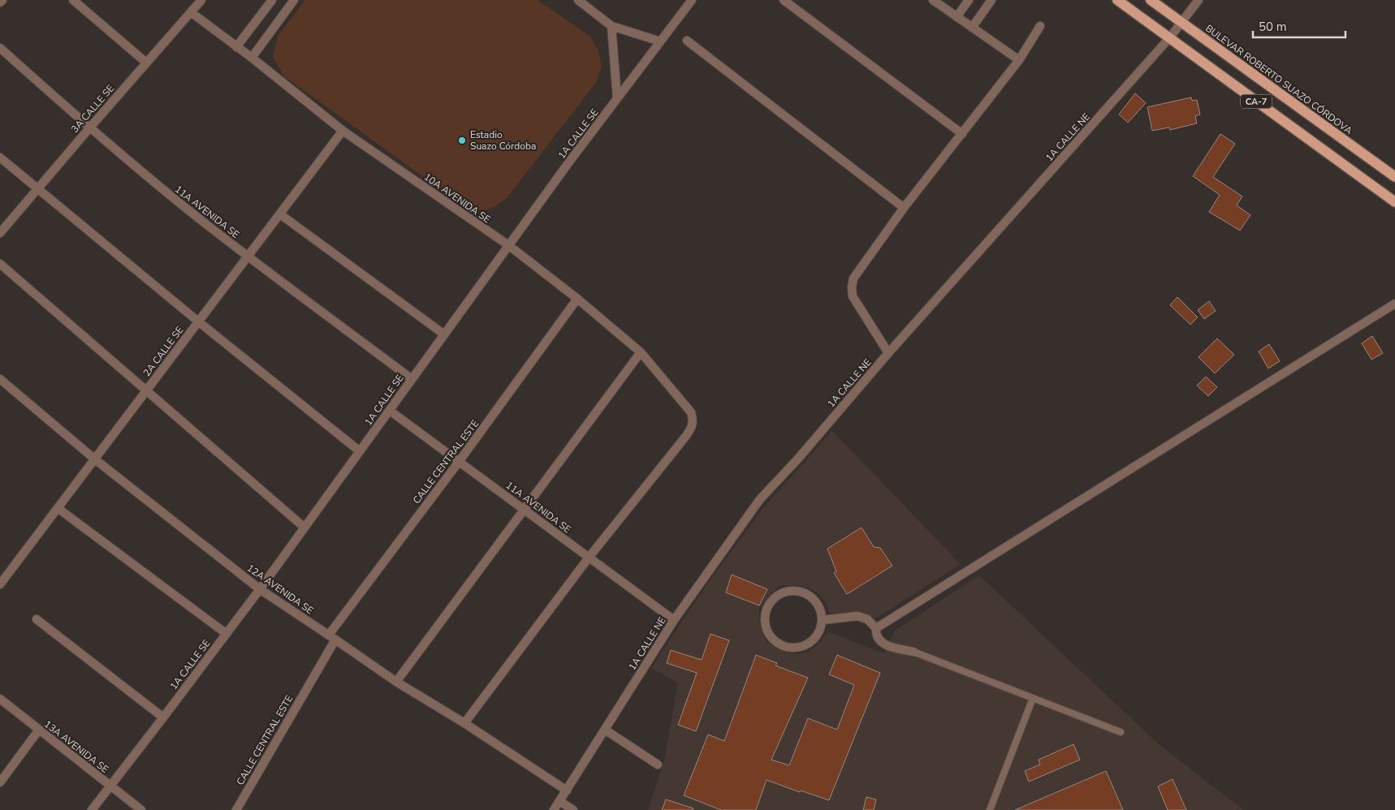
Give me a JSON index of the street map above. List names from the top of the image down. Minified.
{"streets":{"main road":["BULEVAR ROBERTO SUAZO CÓRDOVA","CA-7"],"street":["3A CALLE SE","1A CALLE SE","1A CALLE NE","10A AVENIDA SE","11A AVENIDA SE","2A CALLE SE","CALLE CENTRAL ESTE","12A AVENIDA SE","13A AVENIDA SE"]},"crossings":[["BULEVAR ROBERTO SUAZO CÓRDOVA","1A CALLE NE"],["CA-7","1A CALLE NE"],["3A CALLE SE","10A AVENIDA SE"],["3A CALLE SE","11A AVENIDA SE"],["1A CALLE SE","10A AVENIDA SE"],["1A CALLE SE","11A AVENIDA SE"],["1A CALLE SE","12A AVENIDA SE"],["1A CALLE SE","13A AVENIDA SE"],["1A CALLE NE","11A AVENIDA SE"],["1A CALLE NE","12A AVENIDA SE"],["10A AVENIDA SE","11A AVENIDA SE"],["10A AVENIDA SE","2A CALLE SE"],["10A AVENIDA SE","CALLE CENTRAL ESTE"],["11A AVENIDA SE","2A CALLE SE"],["11A AVENIDA SE","CALLE CENTRAL ESTE"],["2A CALLE SE","12A AVENIDA SE"],["CALLE CENTRAL ESTE","12A AVENIDA SE"]],"places":["Estadio Suazo Córdoba"],"scale_bar":"50 m"}
